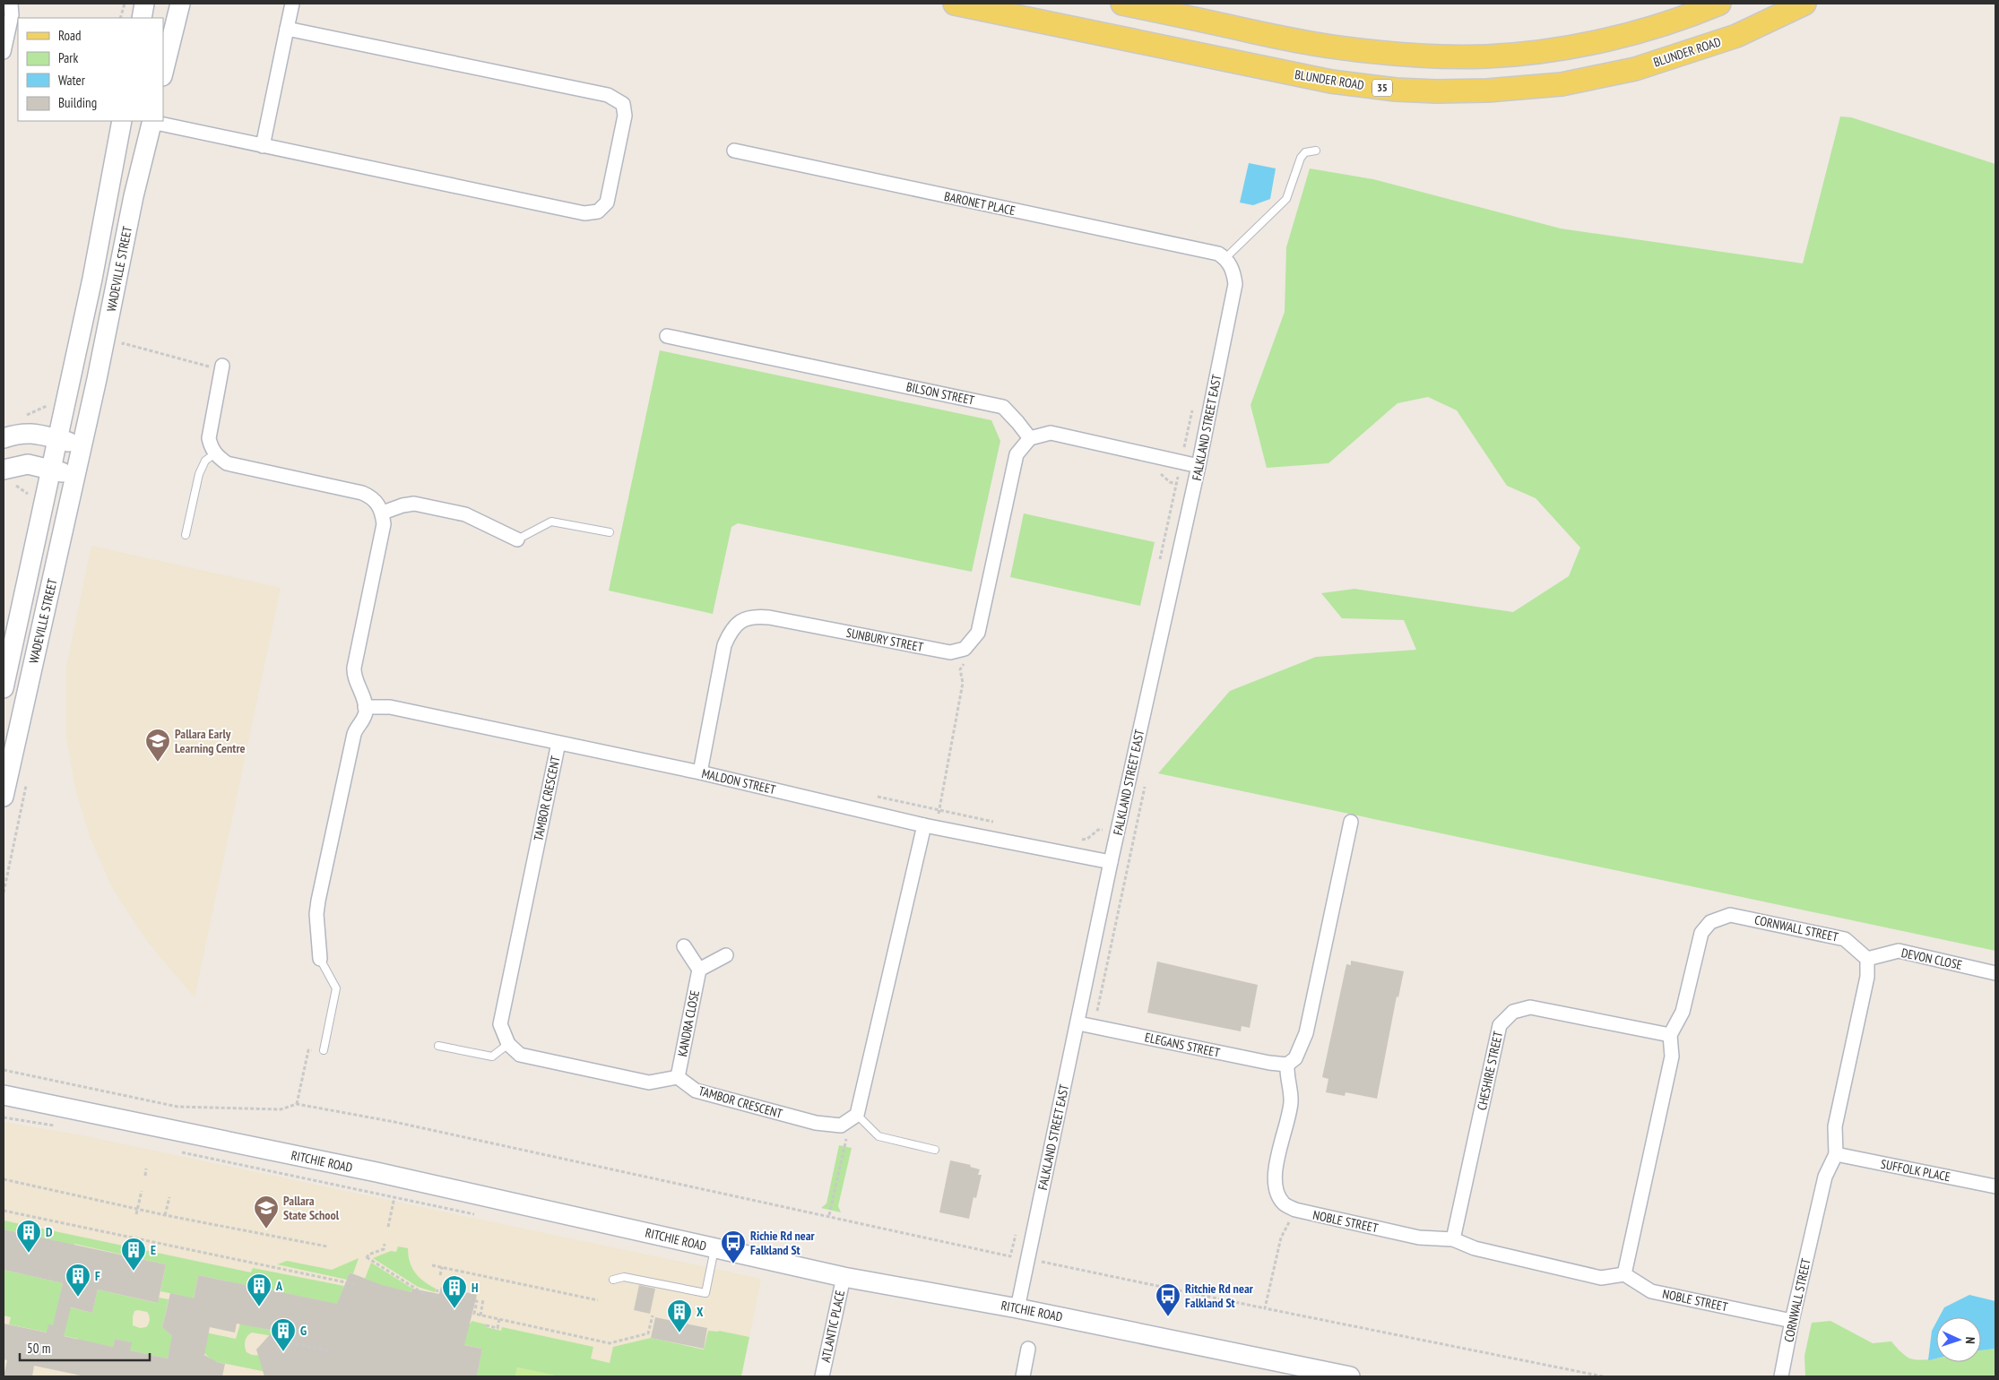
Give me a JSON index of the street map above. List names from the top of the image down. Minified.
{"streets":{"main road":["BLUNDER ROAD","35"],"street":["BARONET PLACE","WADEVILLE STREET","BILSON STREET","FALKLAND STREET EAST","SUNBURY STREET","MALDON STREET","TAMBOR CRESCENT","CORNWALL STREET","DEVON CLOSE","KANDRA CLOSE","ELEGANS STREET","CHESHIRE STREET","RITCHIE ROAD","SUFFOLK PLACE","NOBLE STREET","ATLANTIC PLACE"]},"crossings":[["BARONET PLACE","FALKLAND STREET EAST"],["BILSON STREET","SUNBURY STREET"],["FALKLAND STREET EAST","MALDON STREET"],["FALKLAND STREET EAST","ELEGANS STREET"],["FALKLAND STREET EAST","RITCHIE ROAD"],["SUNBURY STREET","MALDON STREET"],["MALDON STREET","TAMBOR CRESCENT"],["TAMBOR CRESCENT","KANDRA CLOSE"],["CORNWALL STREET","DEVON CLOSE"],["CORNWALL STREET","CHESHIRE STREET"],["CORNWALL STREET","SUFFOLK PLACE"],["CORNWALL STREET","NOBLE STREET"],["ELEGANS STREET","NOBLE STREET"],["CHESHIRE STREET","NOBLE STREET"],["RITCHIE ROAD","ATLANTIC PLACE"]],"places":{"school or university":["Pallara Early Learning Centre","Pallara State School"],"building":["D","E","F","A","H","X","G"],"bus stop":["Richie Rd near Falkland St","Ritchie Rd near Falkland St"]},"legend":["Road","Park","Water","Building"],"scale_bar":"50 m","north":"right"}
